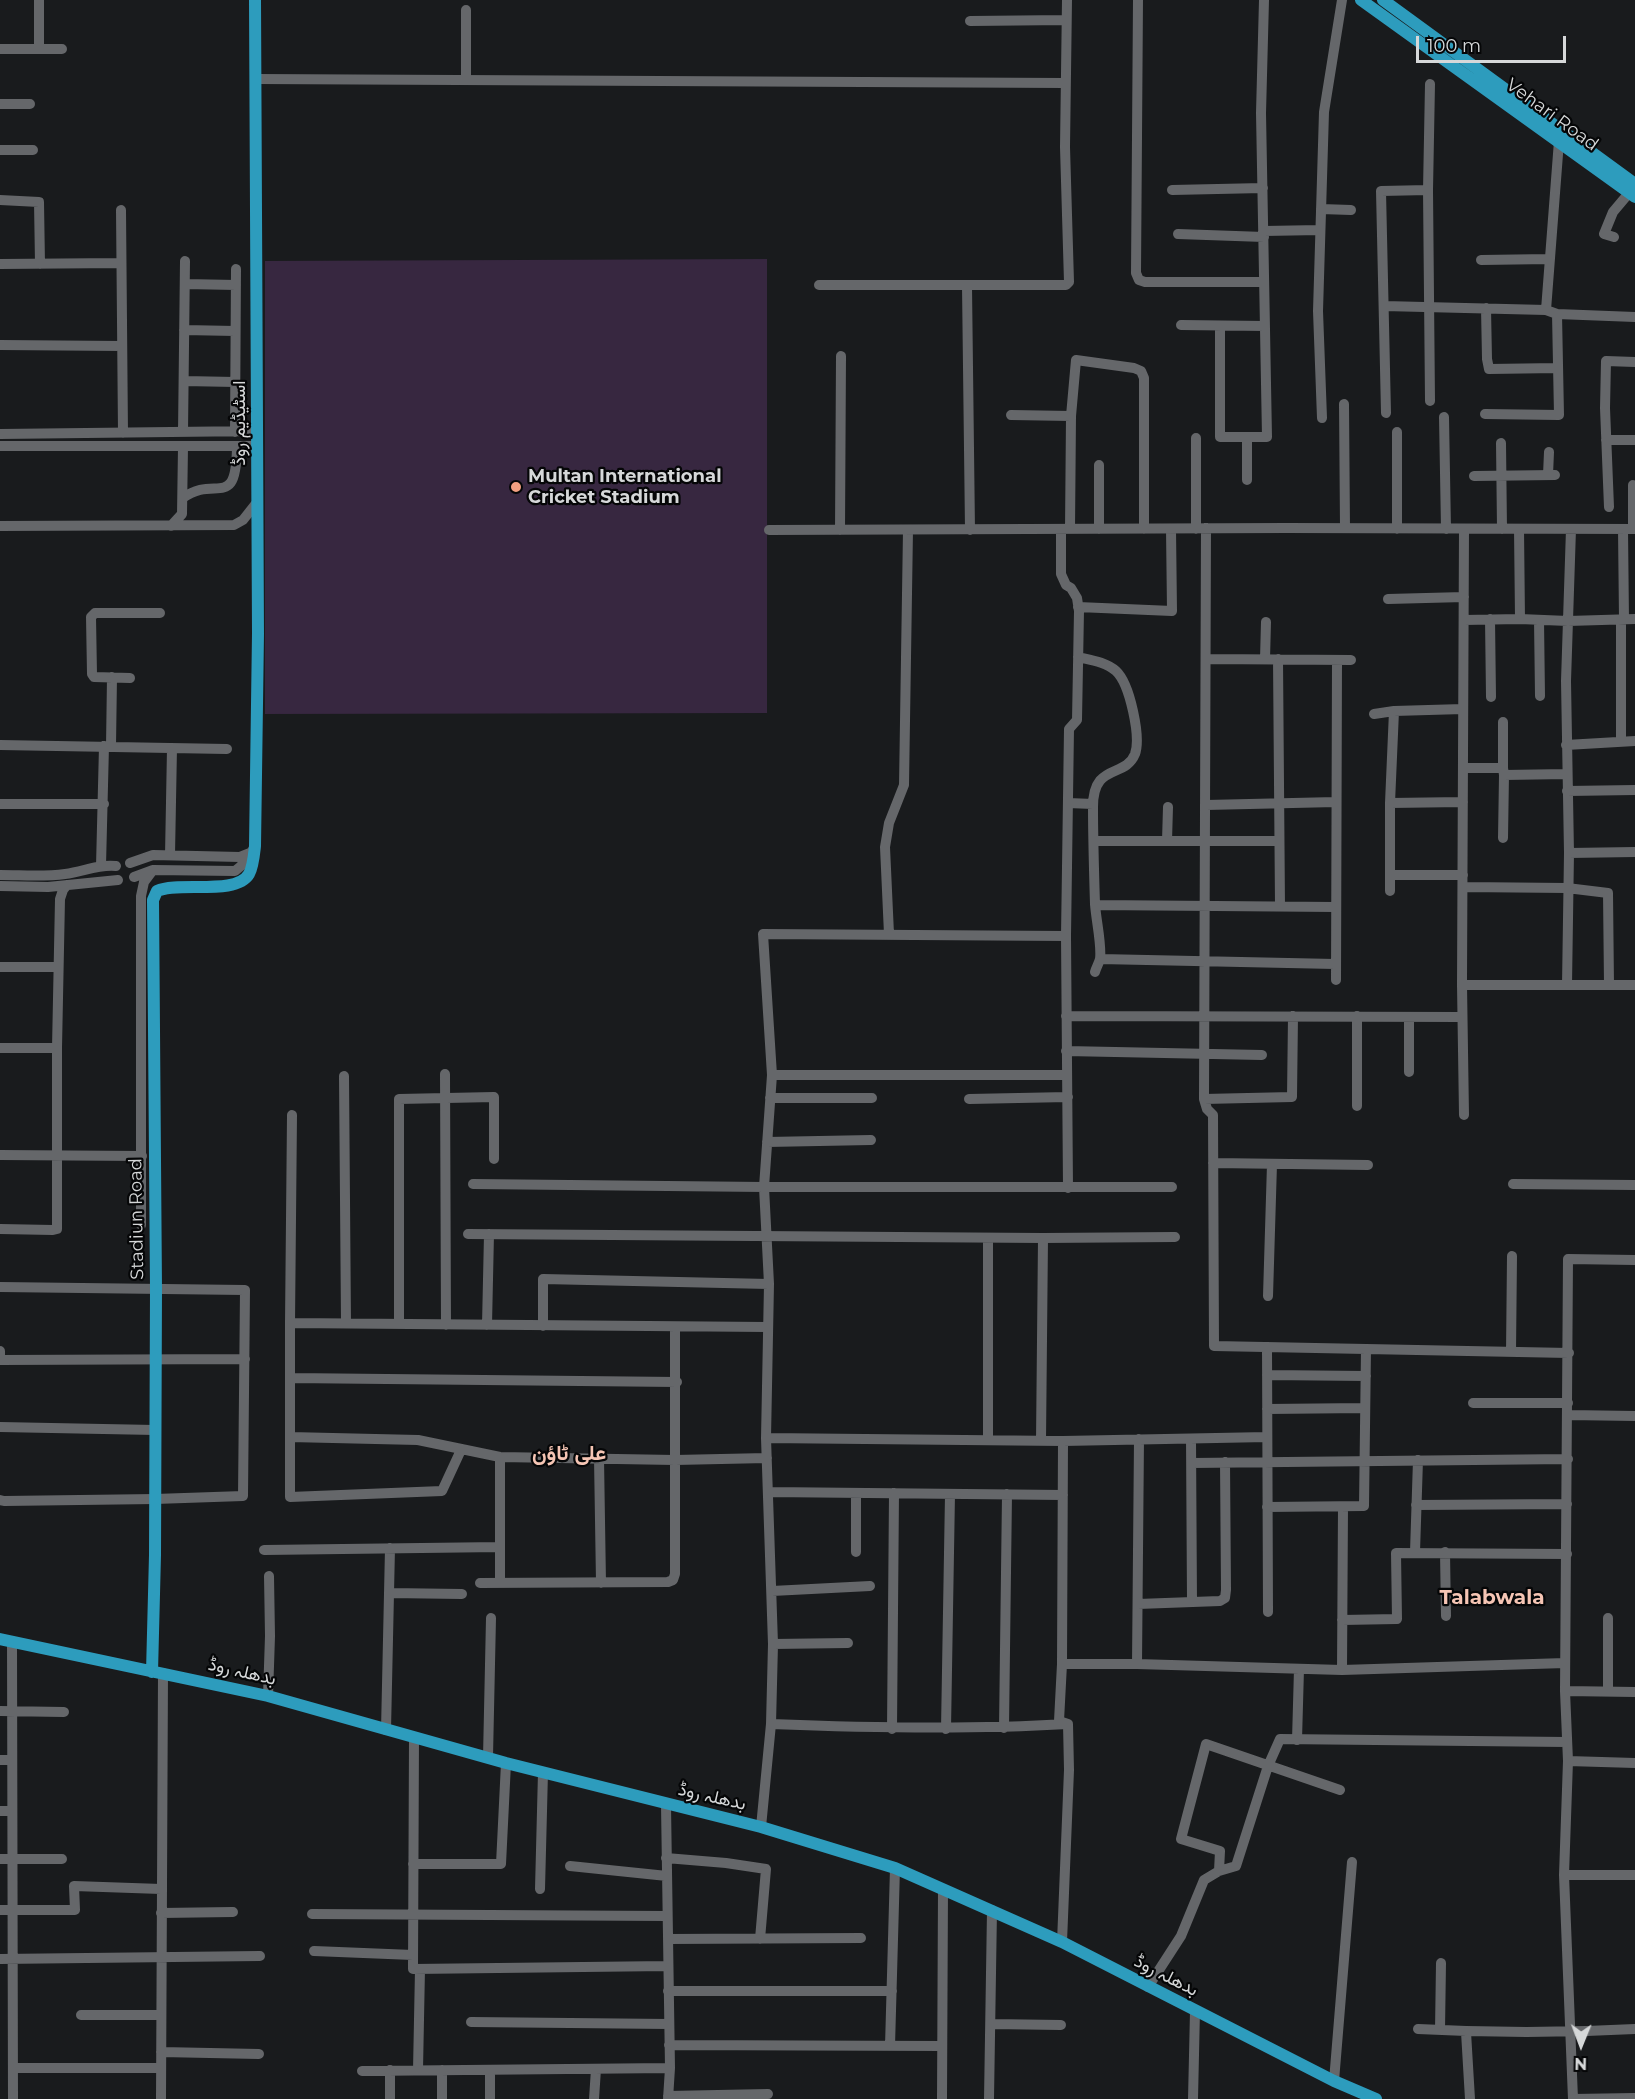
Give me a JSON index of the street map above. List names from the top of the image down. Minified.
{"streets":{"main road":["Vehari Road","اسٹیڈیم روڈ","Stadiun Road","بدھلہ روڈ"]},"crossings":[["اسٹیڈیم روڈ","Stadiun Road"],["Stadiun Road","بدھلہ روڈ"]],"districts":["علی ٹاؤن","Talabwala"],"places":["Multan International Cricket Stadium"],"scale_bar":"100 m","north":"bottom"}
